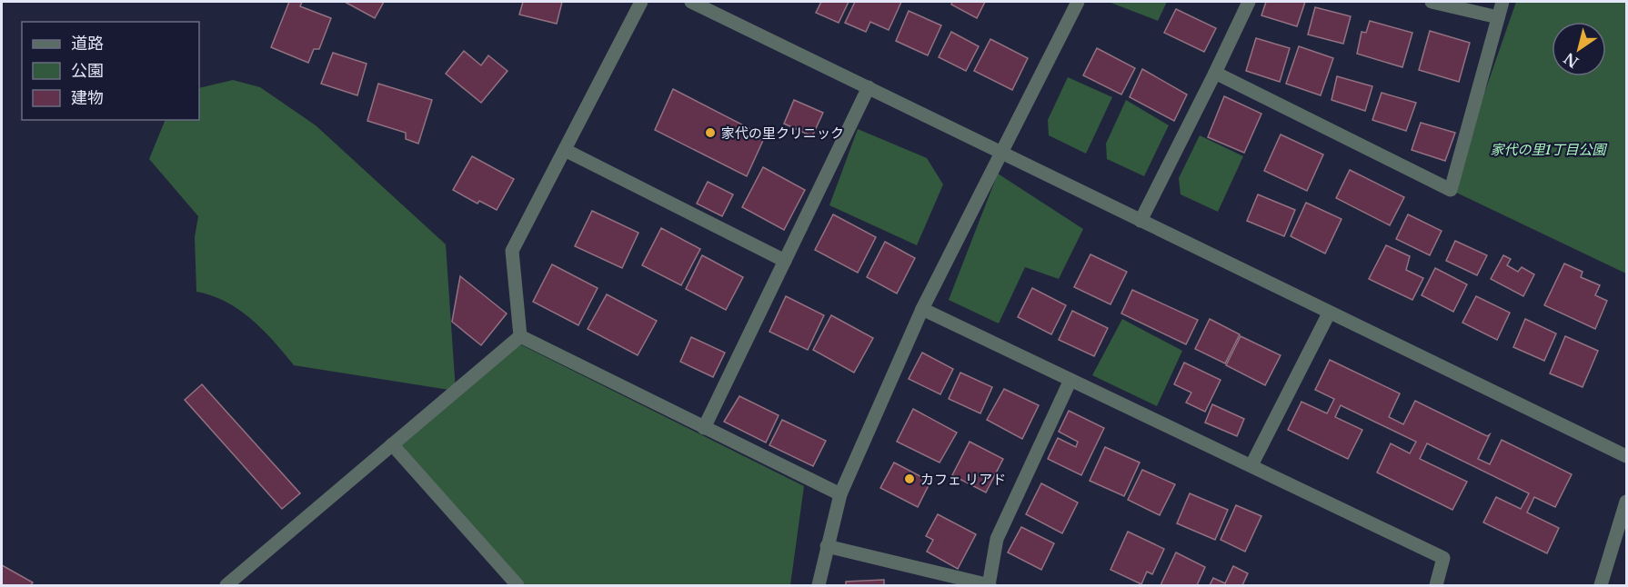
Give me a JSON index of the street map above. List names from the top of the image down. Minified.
{"parks":["家代の里1丁目公園"],"places":["家代の里クリニック","カフェ リアド"],"legend":["道路","公園","建物"],"north":"bottom left"}
